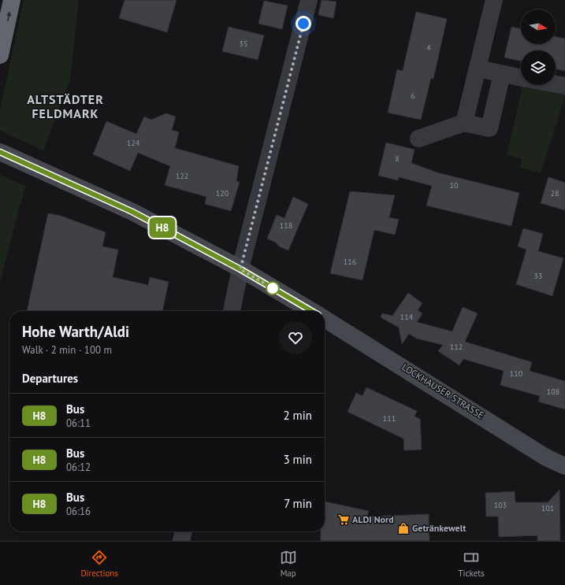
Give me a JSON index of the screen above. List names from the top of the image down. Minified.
{"streets":{"street":["LOCKHAUSER STRASSE"]},"districts":["ALTSTÄDTER FELDMARK"],"places":{"supermarket":["ALDI Nord"],"shop":["Getränkewelt"]},"lines":["bus line H8"],"house_numbers":["35","4","6","124","8","122","10","120","28","118","116","33","114","112","110","108","111","103","101"],"north":"right","page":{"on_map":"H8","heading":[["Hohe Warth/Aldi","Walk · 2 min · 100 m"],"Departures"],"list":[{"mark":"H8","name":"Bus","note":"06:11","value":"2 min"},{"mark":"H8","name":"Bus","note":"06:12","value":"3 min"},{"mark":"H8","name":"Bus","note":"06:16","value":"7 min"}],"tabs":["Directions","Map","Tickets"]}}
